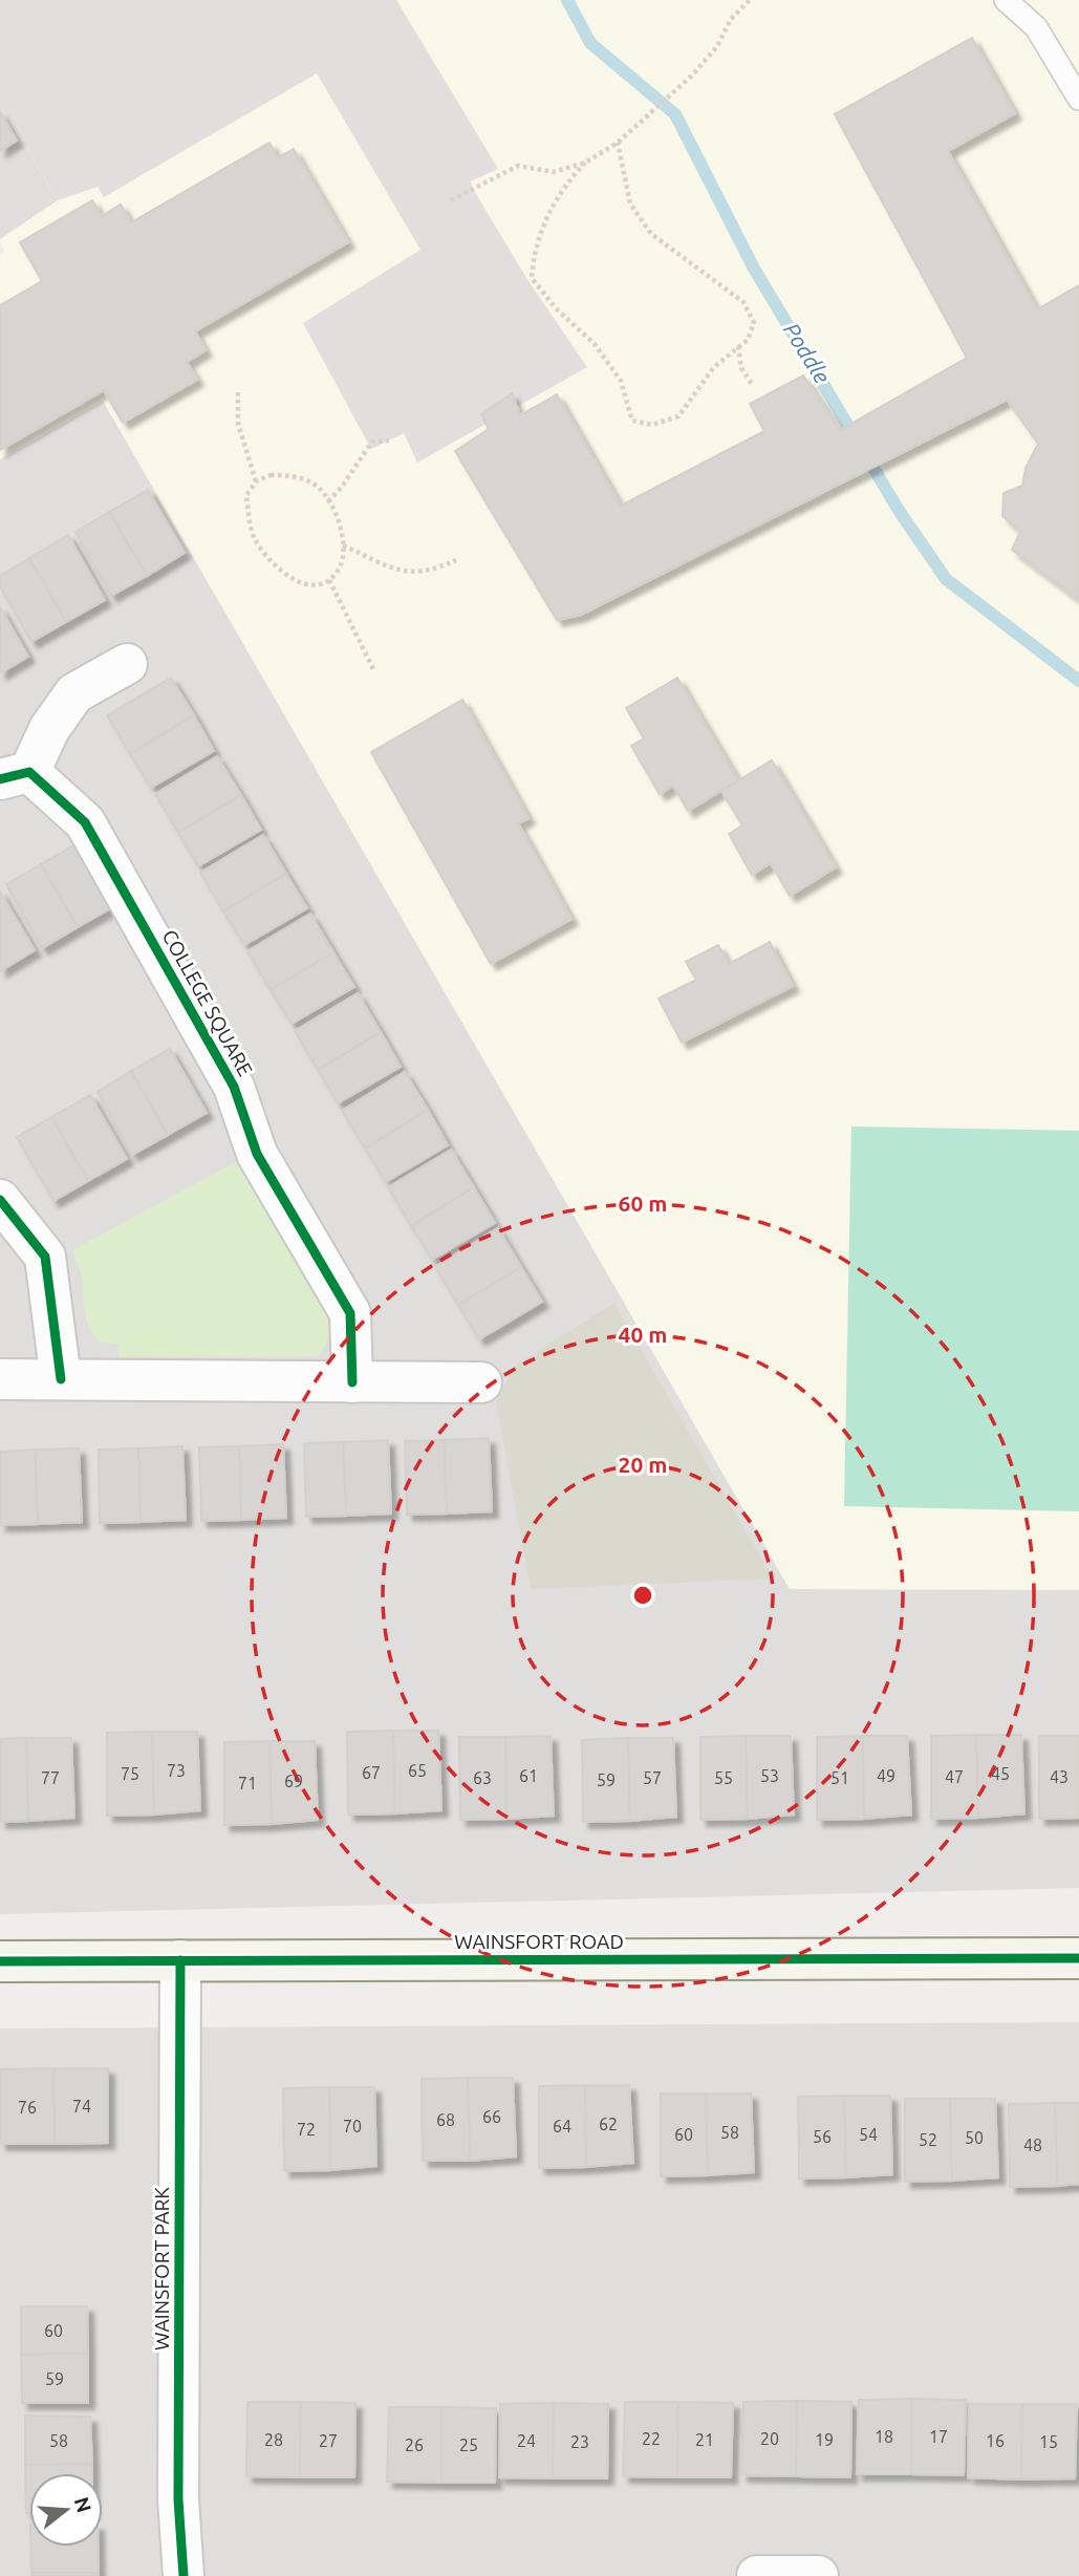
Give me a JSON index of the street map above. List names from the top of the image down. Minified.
{"streets":{"main road":["WAINSFORT ROAD"],"street":["COLLEGE SQUARE","WAINSFORT PARK"]},"crossings":[["WAINSFORT ROAD","WAINSFORT PARK"]],"water":["Poddle"],"house_numbers":["73","65","67","75","45","61","53","49","47","43","77","63","57","55","51","59","69","71","74","76","66","68","62","70","64","72","58","60","54","56","50","52","48","60","59","18","17","22","20","28","21","19","58","27","24","16","23","15","26","25"],"north":"right","rings":["60 m","40 m","20 m"]}
